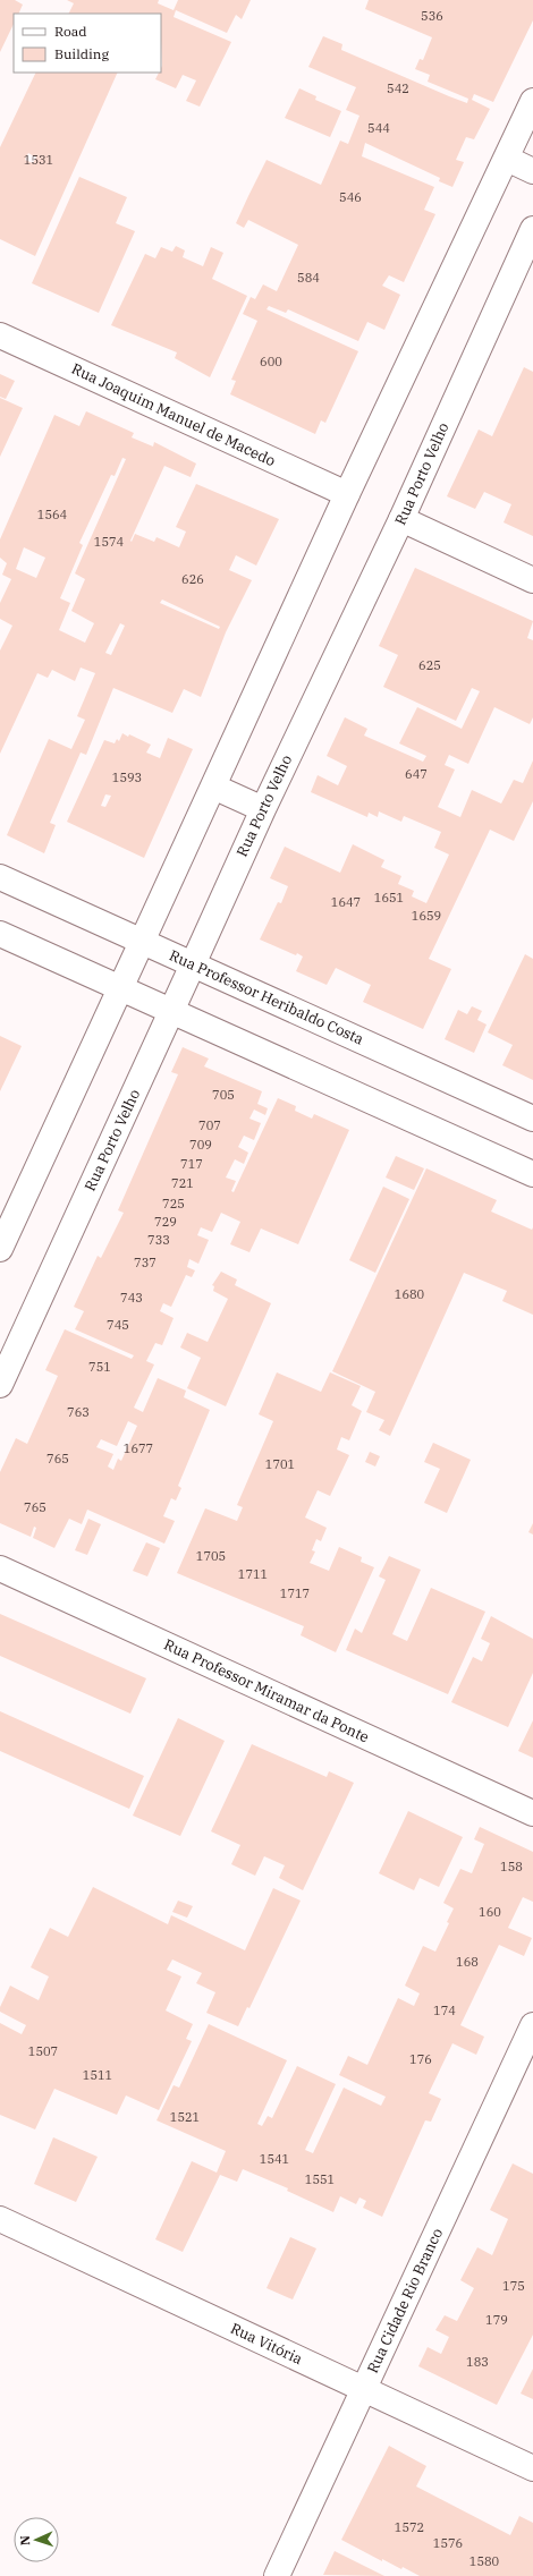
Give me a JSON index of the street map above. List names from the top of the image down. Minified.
{"streets":{"main road":["Rua Joaquim Manuel de Macedo","Rua Porto Velho","Rua Professor Heribaldo Costa","Rua Professor Miramar da Ponte","Rua Cidade Rio Branco","Rua Vitória"]},"crossings":[["Rua Porto Velho","Rua Professor Heribaldo Costa"],["Rua Cidade Rio Branco","Rua Vitória"]],"house_numbers":["536","542","544","1531","546","584","600","1564","1574","626","625","647","1593","1651","1647","1659","705","707","709","717","721","725","729","733","737","1680","743","745","751","763","1677","765","1701","765","1705","1711","1717","158","160","168","174","1507","176","1511","1521","1541","1551","175","179","183","1572","1576","1580"],"legend":["Road","Building"],"north":"left"}
